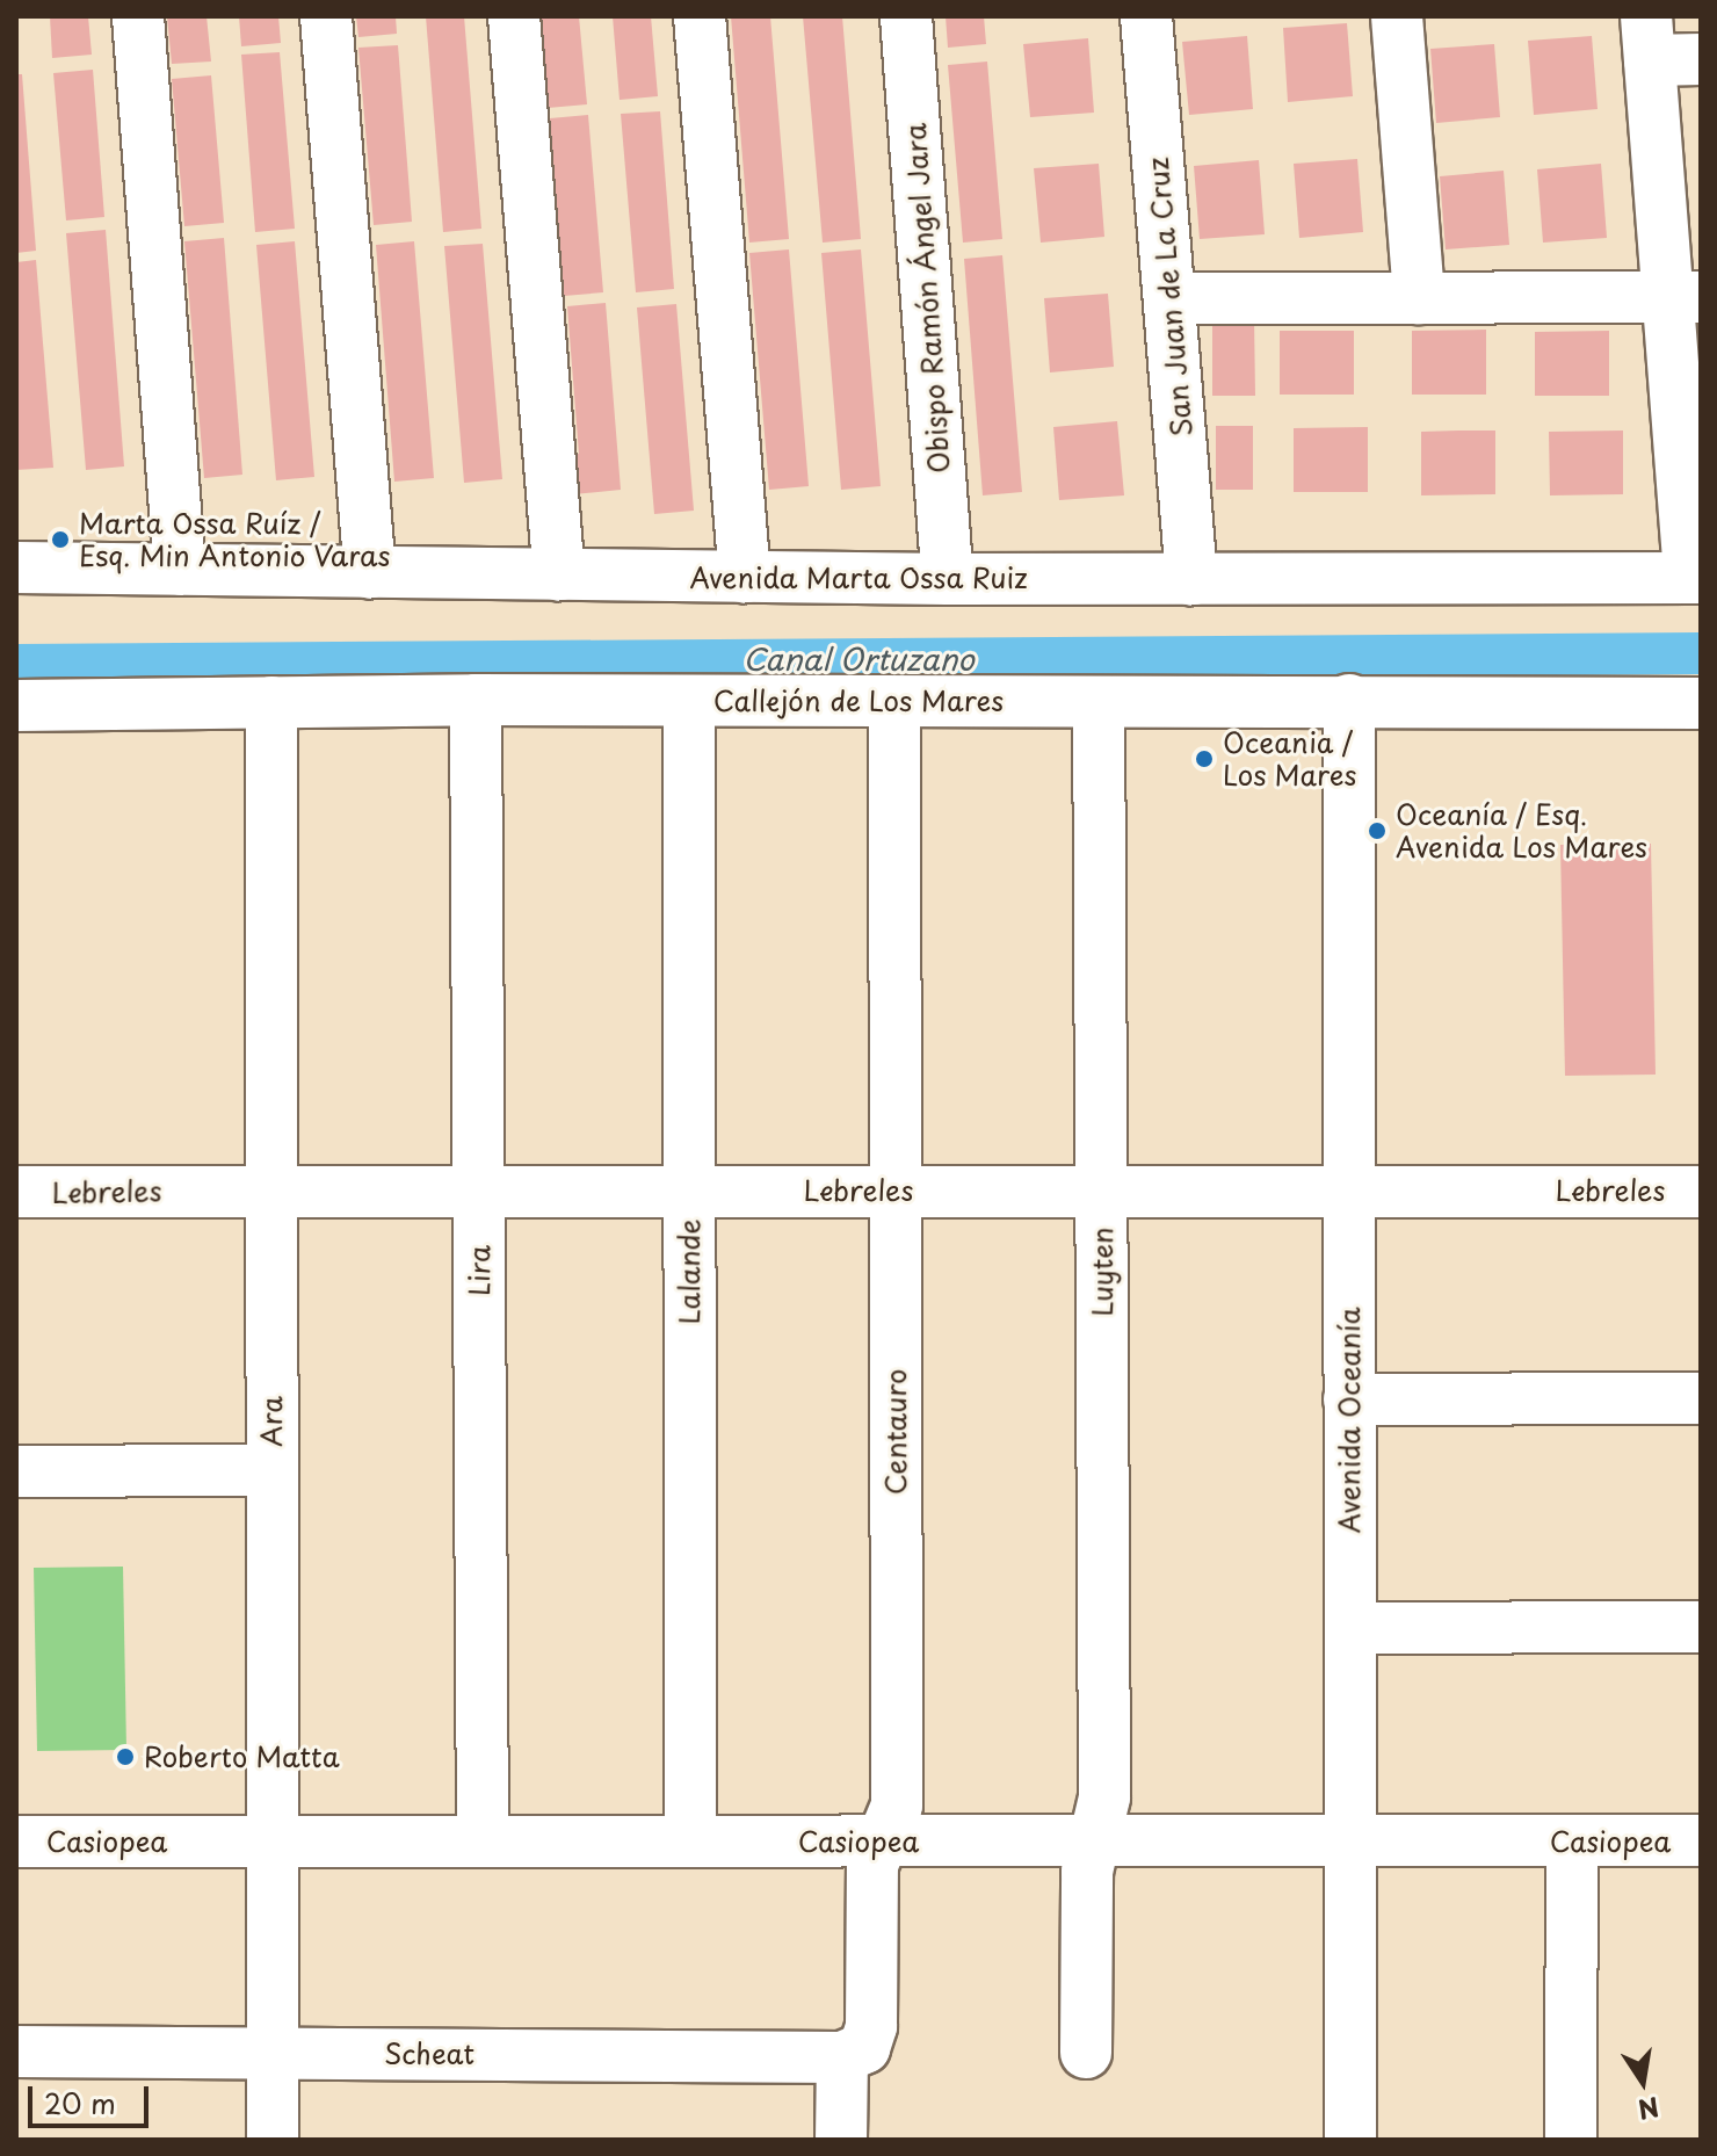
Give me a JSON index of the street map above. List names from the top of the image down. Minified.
{"streets":{"street":["San Juan de La Cruz","Obispo Ramón Ángel Jara","Avenida Marta Ossa Ruiz","Callejón de Los Mares","Lebreles","Lira","Lalande","Luyten","Avenida Oceanía","Ara","Centauro","Casiopea","Scheat"]},"crossings":[["San Juan de La Cruz","Avenida Marta Ossa Ruiz"],["Obispo Ramón Ángel Jara","Avenida Marta Ossa Ruiz"],["Callejón de Los Mares","Lira"],["Callejón de Los Mares","Lalande"],["Callejón de Los Mares","Luyten"],["Callejón de Los Mares","Avenida Oceanía"],["Callejón de Los Mares","Ara"],["Callejón de Los Mares","Centauro"],["Lebreles","Lira"],["Lebreles","Lalande"],["Lebreles","Luyten"],["Lebreles","Avenida Oceanía"],["Lebreles","Ara"],["Lebreles","Centauro"],["Lira","Casiopea"],["Lalande","Casiopea"],["Luyten","Casiopea"],["Avenida Oceanía","Casiopea"],["Ara","Casiopea"],["Ara","Scheat"],["Centauro","Casiopea"],["Centauro","Scheat"]],"water":["Canal Ortuzano"],"places":["Marta Ossa Ruíz / Esq. Min Antonio Varas","Oceania / Los Mares","Oceanía / Esq. Avenida Los Mares","Roberto Matta"],"scale_bar":"20 m","north":"bottom"}
